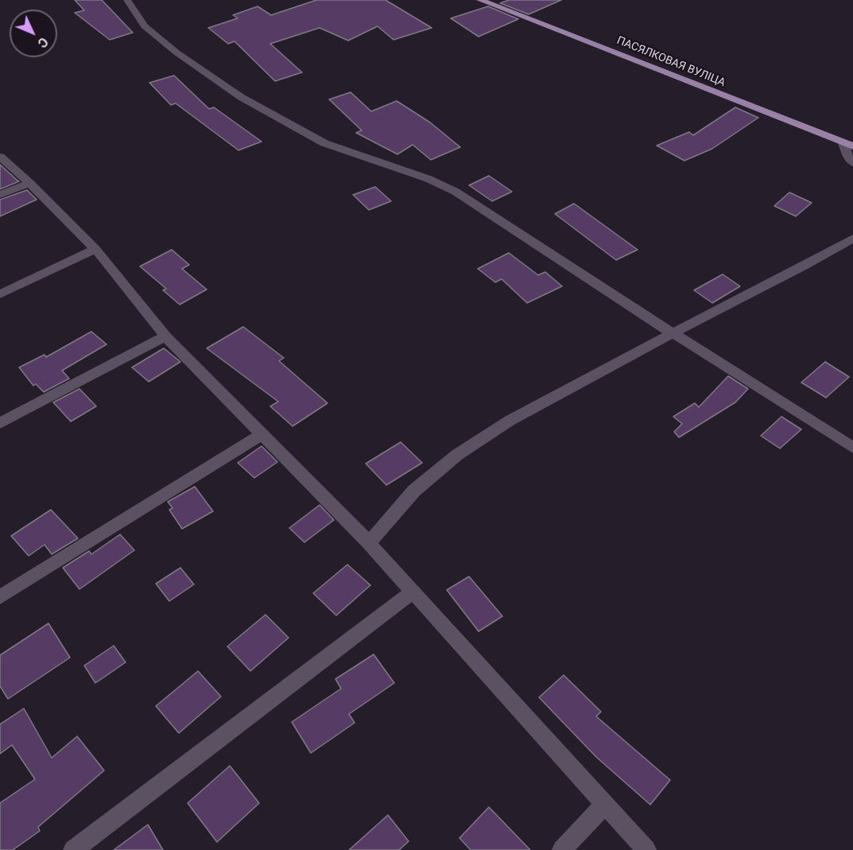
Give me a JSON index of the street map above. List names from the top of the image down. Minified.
{"streets":{"main road":["ПАСЯЛКОВАЯ ВУЛІЦА"]},"north":"bottom right"}
